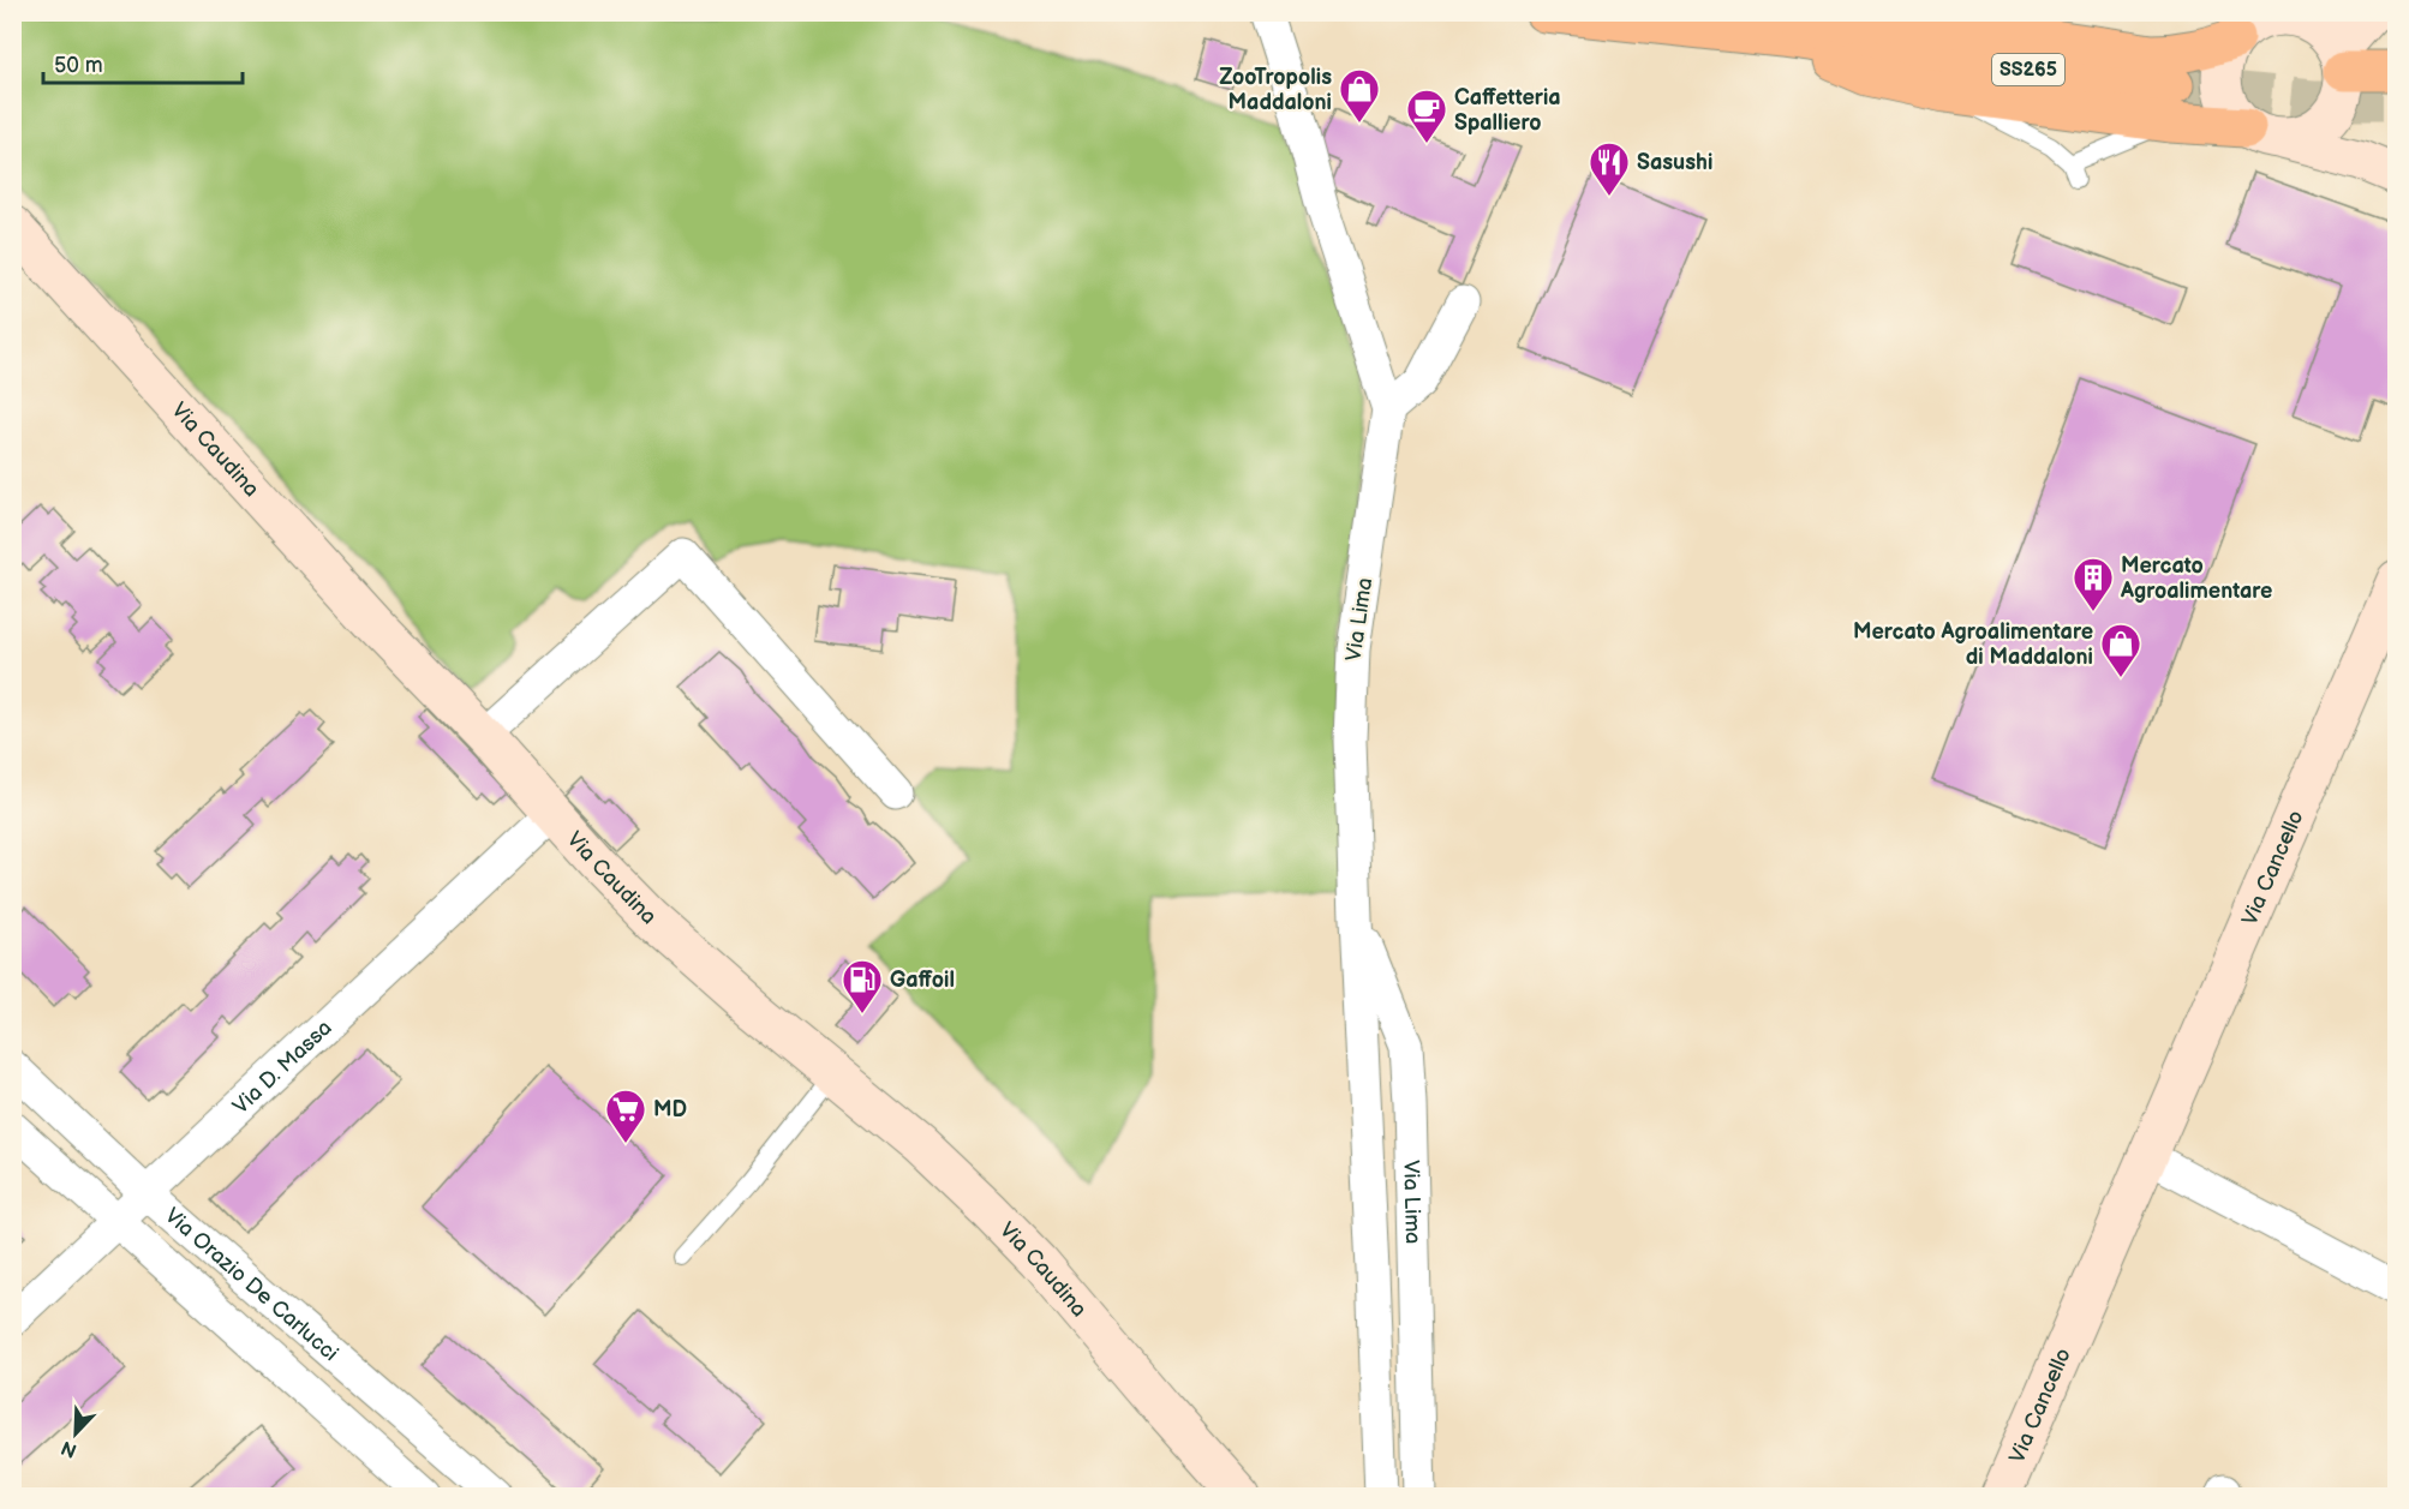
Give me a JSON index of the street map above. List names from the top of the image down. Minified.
{"streets":{"main road":["SS265","Via Caudina","Via Cancello"],"street":["Via Lima","Via D. Massa","Via Orazio De Carlucci"]},"crossings":[["Via Caudina","Via D. Massa"],["Via D. Massa","Via Orazio De Carlucci"]],"places":{"shop":["ZooTropolis Maddaloni","Mercato Agroalimentare di Maddaloni"],"cafe":["Caffetteria Spalliero"],"restaurant":["Sasushi"],"building":["Mercato Agroalimentare"],"fuel station":["Gaffoil"],"supermarket":["MD"]},"scale_bar":"50 m","north":"bottom left"}
